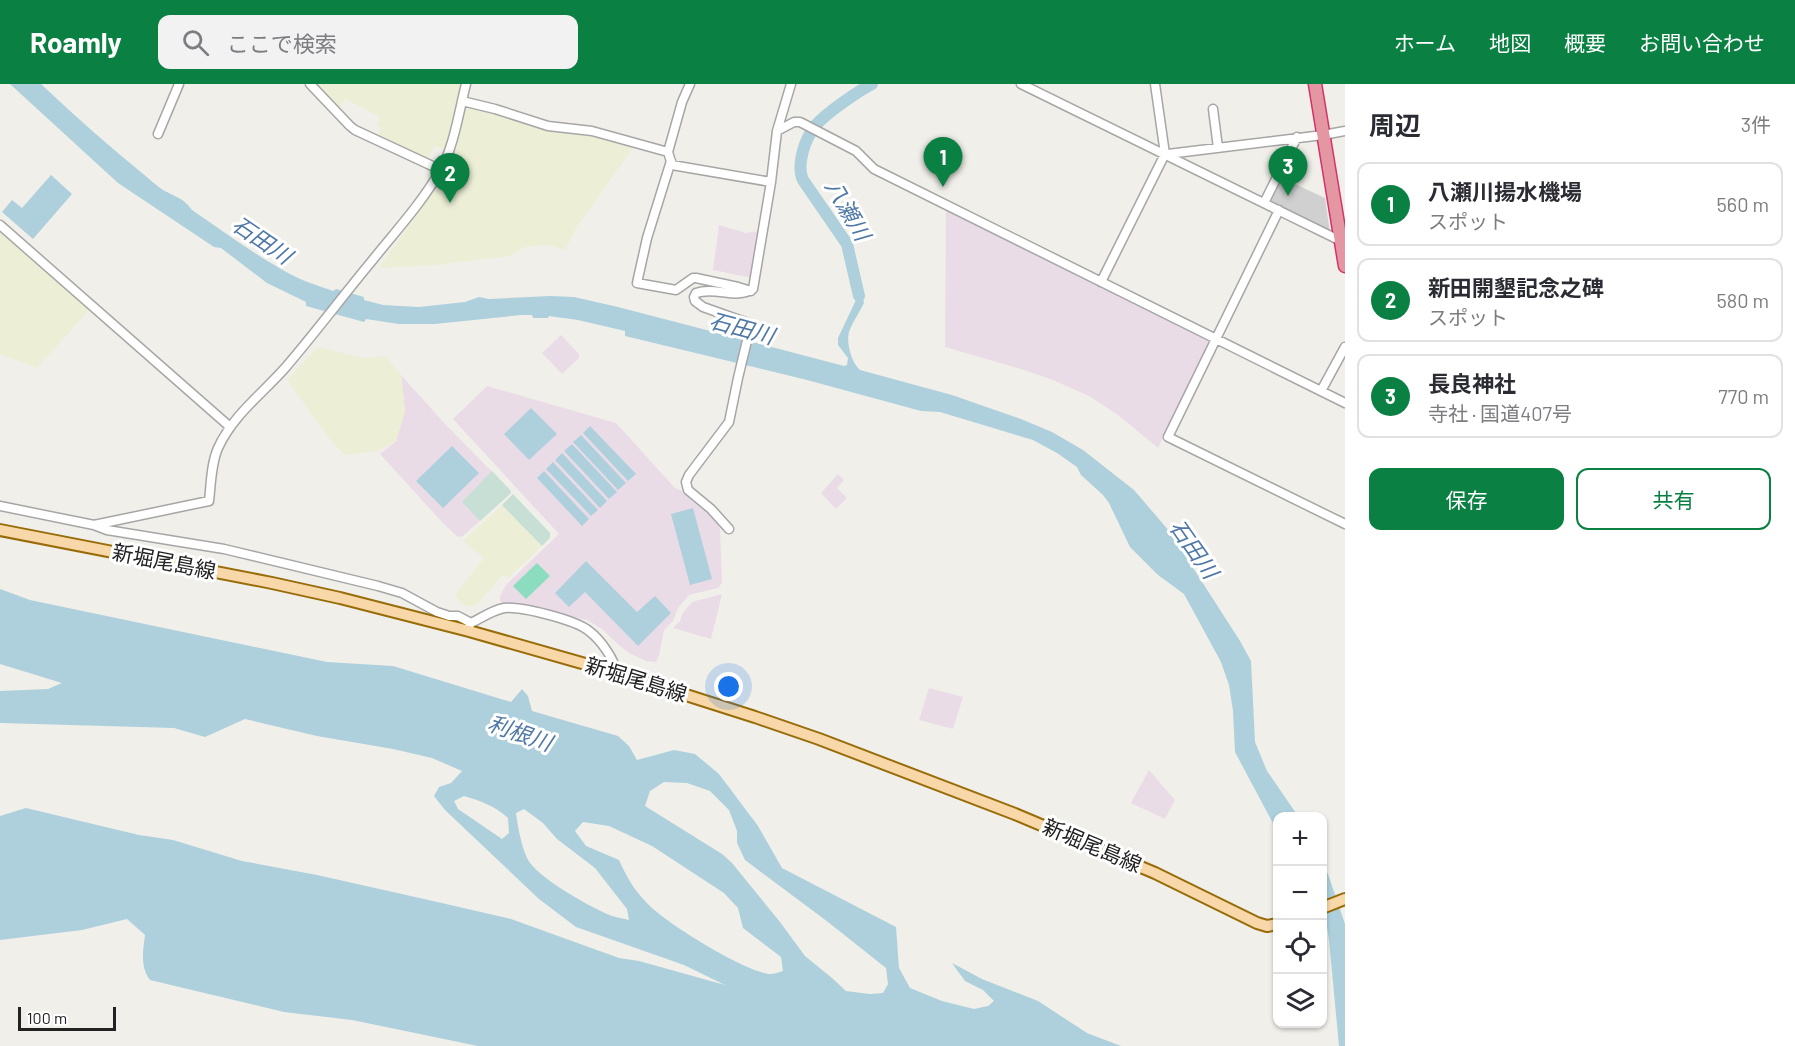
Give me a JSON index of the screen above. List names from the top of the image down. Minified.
{"streets":{"main road":["新堀尾島線"]},"water":["八瀬川","石田川","利根川"],"scale_bar":"100 m","page":{"header":"Roamly","search":"ここで検索","nav":["ホーム","地図","概要","お問い合わせ"],"heading":["周辺","3件"],"pins":["1","3","2"],"list":[{"mark":"1","name":"八瀬川揚水機場","note":"スポット","value":"560 m"},{"mark":"2","name":"新田開墾記念之碑","note":"スポット","value":"580 m"},{"mark":"3","name":"長良神社","note":"寺社 · 国道407号","value":"770 m"}],"buttons":["保存","共有"],"map_buttons":["+","−"],"scale":"100 m"}}
